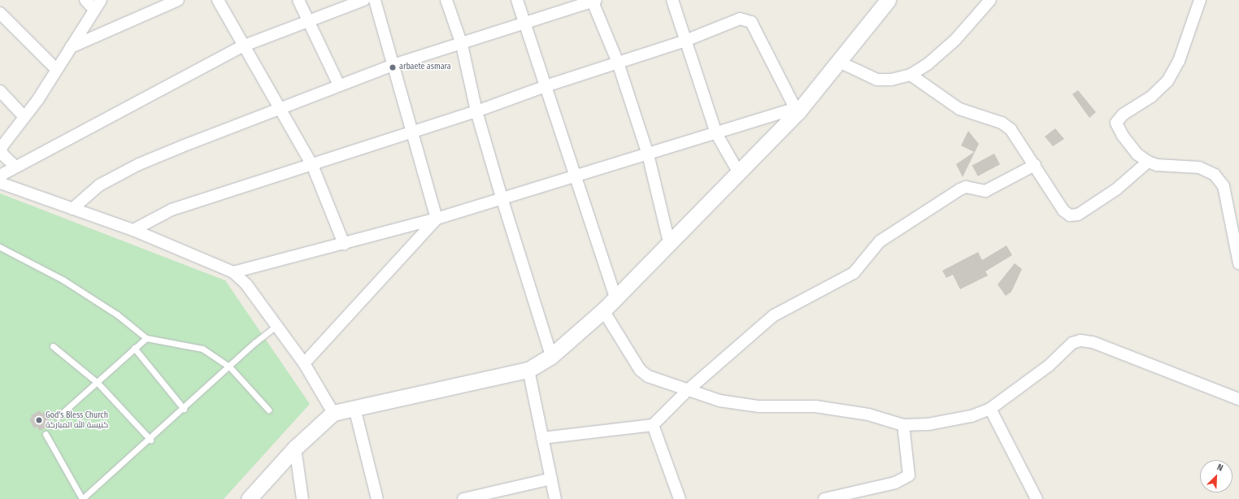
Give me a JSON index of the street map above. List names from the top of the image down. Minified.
{"places":["arbaete asmara","God's Bless Church كنيسة الله المباركة"],"north":"top right"}
